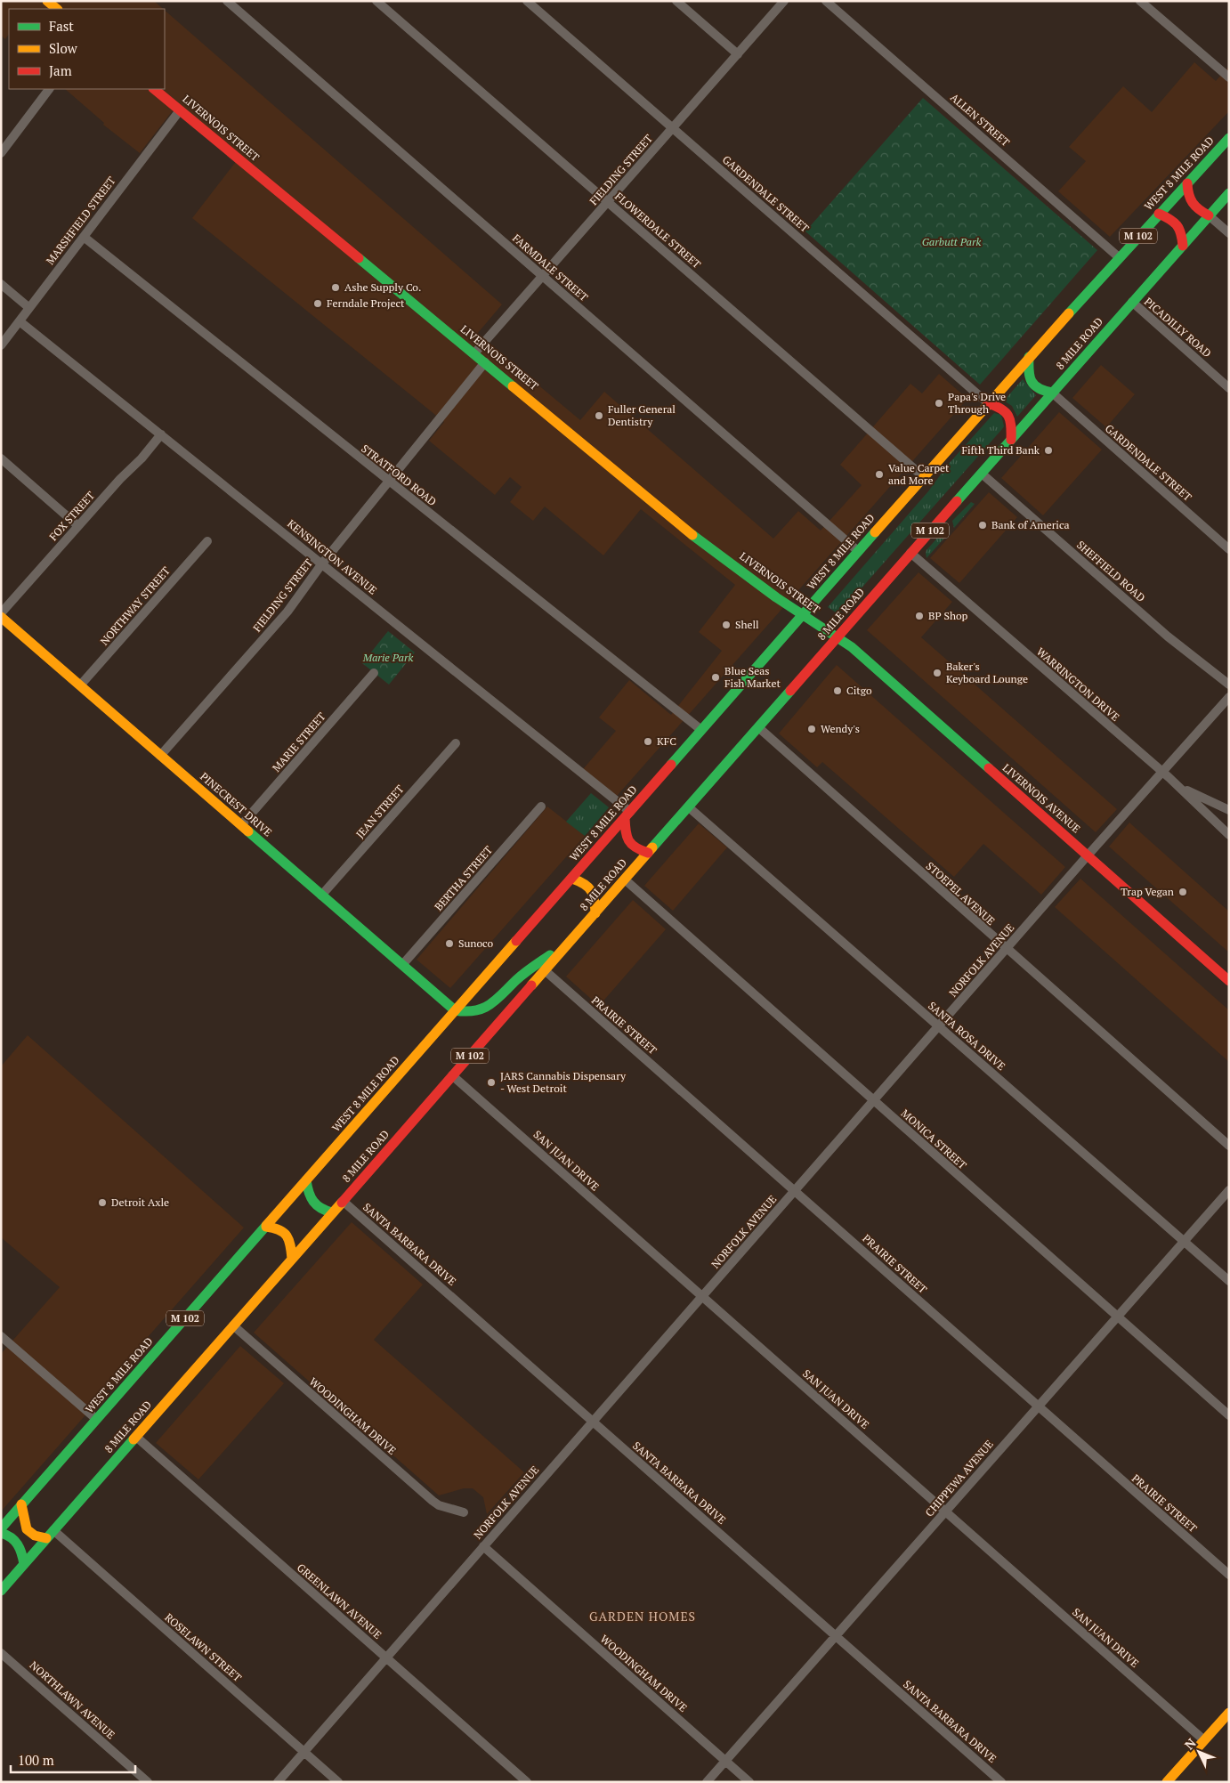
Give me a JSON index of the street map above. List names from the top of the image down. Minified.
{"streets":{"main road":["LIVERNOIS STREET","WEST 8 MILE ROAD","M 102","8 MILE ROAD","LIVERNOIS AVENUE","PINECREST DRIVE"],"street":["ALLEN STREET","FIELDING STREET","GARDENDALE STREET","MARSHFIELD STREET","FLOWERDALE STREET","FARMDALE STREET","PICADILLY ROAD","STRATFORD ROAD","FOX STREET","KENSINGTON AVENUE","SHEFFIELD ROAD","NORTHWAY STREET","WARRINGTON DRIVE","MARIE STREET","JEAN STREET","BERTHA STREET","STOEPEL AVENUE","NORFOLK AVENUE","PRAIRIE STREET","SANTA ROSA DRIVE","MONICA STREET","SAN JUAN DRIVE","SANTA BARBARA DRIVE","WOODINGHAM DRIVE","CHIPPEWA AVENUE","GREENLAWN AVENUE","ROSELAWN STREET","NORTHLAWN AVENUE"]},"crossings":[["ALLEN STREET","WEST 8 MILE ROAD"],["LIVERNOIS STREET","FIELDING STREET"],["LIVERNOIS STREET","WEST 8 MILE ROAD"],["LIVERNOIS STREET","MARSHFIELD STREET"],["LIVERNOIS STREET","8 MILE ROAD"],["LIVERNOIS STREET","LIVERNOIS AVENUE"],["FIELDING STREET","GARDENDALE STREET"],["FIELDING STREET","FLOWERDALE STREET"],["FIELDING STREET","FARMDALE STREET"],["FIELDING STREET","STRATFORD ROAD"],["FIELDING STREET","KENSINGTON AVENUE"],["FIELDING STREET","PINECREST DRIVE"],["WEST 8 MILE ROAD","GARDENDALE STREET"],["WEST 8 MILE ROAD","FLOWERDALE STREET"],["WEST 8 MILE ROAD","FARMDALE STREET"],["WEST 8 MILE ROAD","STRATFORD ROAD"],["WEST 8 MILE ROAD","KENSINGTON AVENUE"],["WEST 8 MILE ROAD","PINECREST DRIVE"],["GARDENDALE STREET","8 MILE ROAD"],["MARSHFIELD STREET","STRATFORD ROAD"],["MARSHFIELD STREET","KENSINGTON AVENUE"],["PICADILLY ROAD","8 MILE ROAD"],["8 MILE ROAD","SHEFFIELD ROAD"],["8 MILE ROAD","WARRINGTON DRIVE"],["8 MILE ROAD","LIVERNOIS AVENUE"],["8 MILE ROAD","STOEPEL AVENUE"],["8 MILE ROAD","PRAIRIE STREET"],["8 MILE ROAD","SANTA ROSA DRIVE"],["8 MILE ROAD","MONICA STREET"],["8 MILE ROAD","SAN JUAN DRIVE"],["8 MILE ROAD","SANTA BARBARA DRIVE"],["8 MILE ROAD","WOODINGHAM DRIVE"],["8 MILE ROAD","GREENLAWN AVENUE"],["8 MILE ROAD","ROSELAWN STREET"],["FOX STREET","KENSINGTON AVENUE"],["FOX STREET","PINECREST DRIVE"],["NORTHWAY STREET","PINECREST DRIVE"],["WARRINGTON DRIVE","NORFOLK AVENUE"],["MARIE STREET","PINECREST DRIVE"],["LIVERNOIS AVENUE","NORFOLK AVENUE"],["PINECREST DRIVE","JEAN STREET"],["PINECREST DRIVE","BERTHA STREET"],["STOEPEL AVENUE","NORFOLK AVENUE"],["NORFOLK AVENUE","PRAIRIE STREET"],["NORFOLK AVENUE","SANTA ROSA DRIVE"],["NORFOLK AVENUE","MONICA STREET"],["NORFOLK AVENUE","SAN JUAN DRIVE"],["NORFOLK AVENUE","SANTA BARBARA DRIVE"],["NORFOLK AVENUE","WOODINGHAM DRIVE"],["NORFOLK AVENUE","GREENLAWN AVENUE"],["NORFOLK AVENUE","ROSELAWN STREET"],["PRAIRIE STREET","CHIPPEWA AVENUE"],["SANTA ROSA DRIVE","CHIPPEWA AVENUE"],["MONICA STREET","CHIPPEWA AVENUE"],["SAN JUAN DRIVE","CHIPPEWA AVENUE"],["SANTA BARBARA DRIVE","CHIPPEWA AVENUE"],["WOODINGHAM DRIVE","CHIPPEWA AVENUE"]],"districts":["GARDEN HOMES"],"parks":["Garbutt Park","Marie Park"],"places":["Ashe Supply Co.","Ferndale Project","Papa's Drive Through","Fuller General Dentistry","Fifth Third Bank","Value Carpet and More","Bank of America","BP Shop","Shell","Baker's Keyboard Lounge","Blue Seas Fish Market","Citgo","Wendy's","KFC","Trap Vegan","Sunoco","JARS Cannabis Dispensary - West Detroit","Detroit Axle"],"legend":["Fast","Slow","Jam"],"scale_bar":"100 m","north":"top left"}
